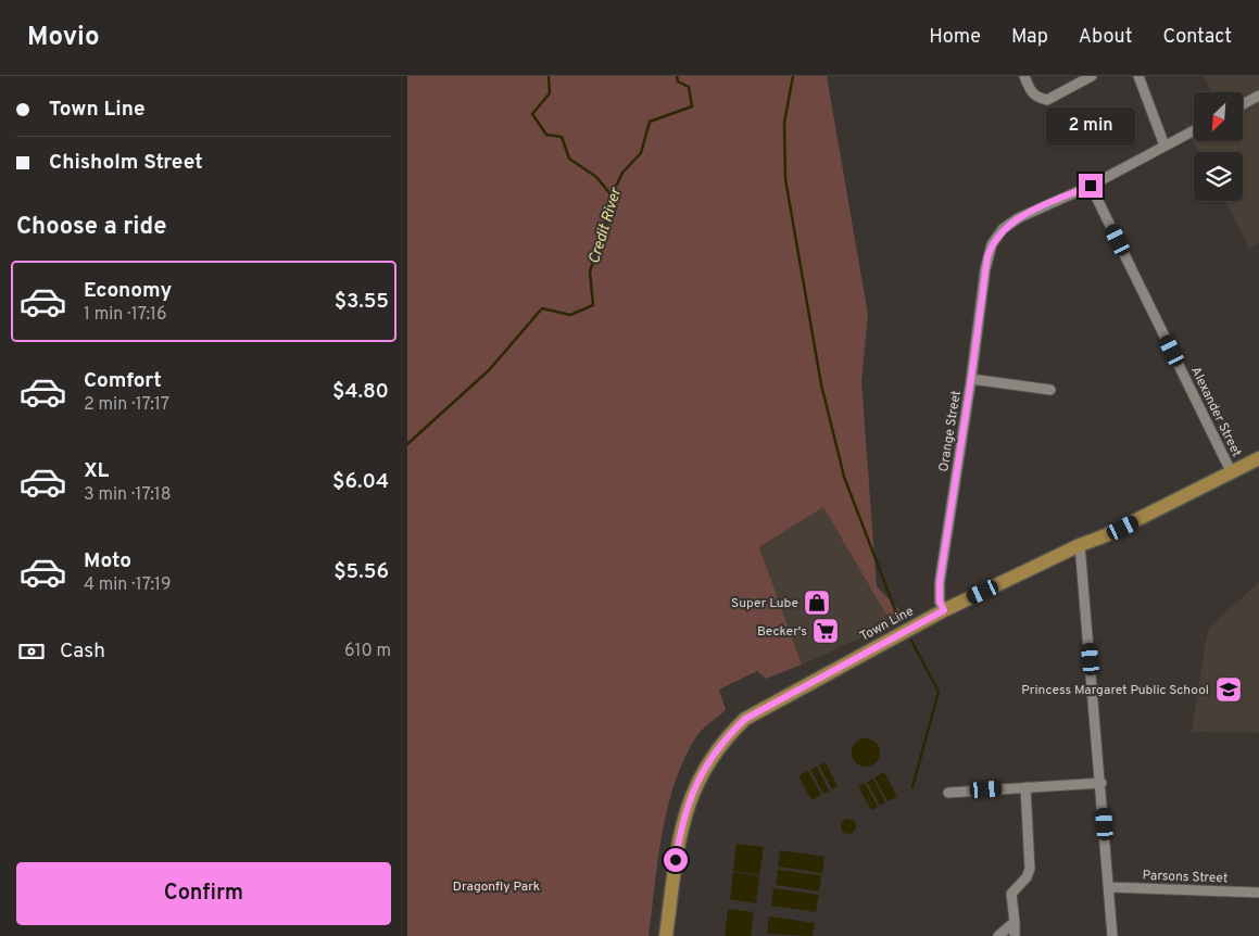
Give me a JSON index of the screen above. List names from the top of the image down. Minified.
{"streets":{"main road":["Town Line"],"street":["Alexander Street","Orange Street","Parsons Street"]},"crossings":[["Alexander Street","Orange Street"],["Alexander Street","Town Line"],["Orange Street","Town Line"]],"water":["Credit River"],"parks":["Dragonfly Park"],"places":{"shop":["Super Lube"],"supermarket":["Becker's"],"school or university":["Princess Margaret Public School"]},"north":"bottom left","page":{"header":"Movio","nav":["Home","Map","About","Contact"],"banner":["Town Line","Chisholm Street"],"bubble":"2 min","heading":"Choose a ride","list":[{"name":"Economy","note":"1 min · 17:16","value":"$3.55"},{"name":"Comfort","note":"2 min · 17:17","value":"$4.80"},{"name":"XL","note":"3 min · 17:18","value":"$6.04"},{"name":"Moto","note":"4 min · 17:19","value":"$5.56"}],"pay":["Cash","610 m"],"buttons":"Confirm"}}
